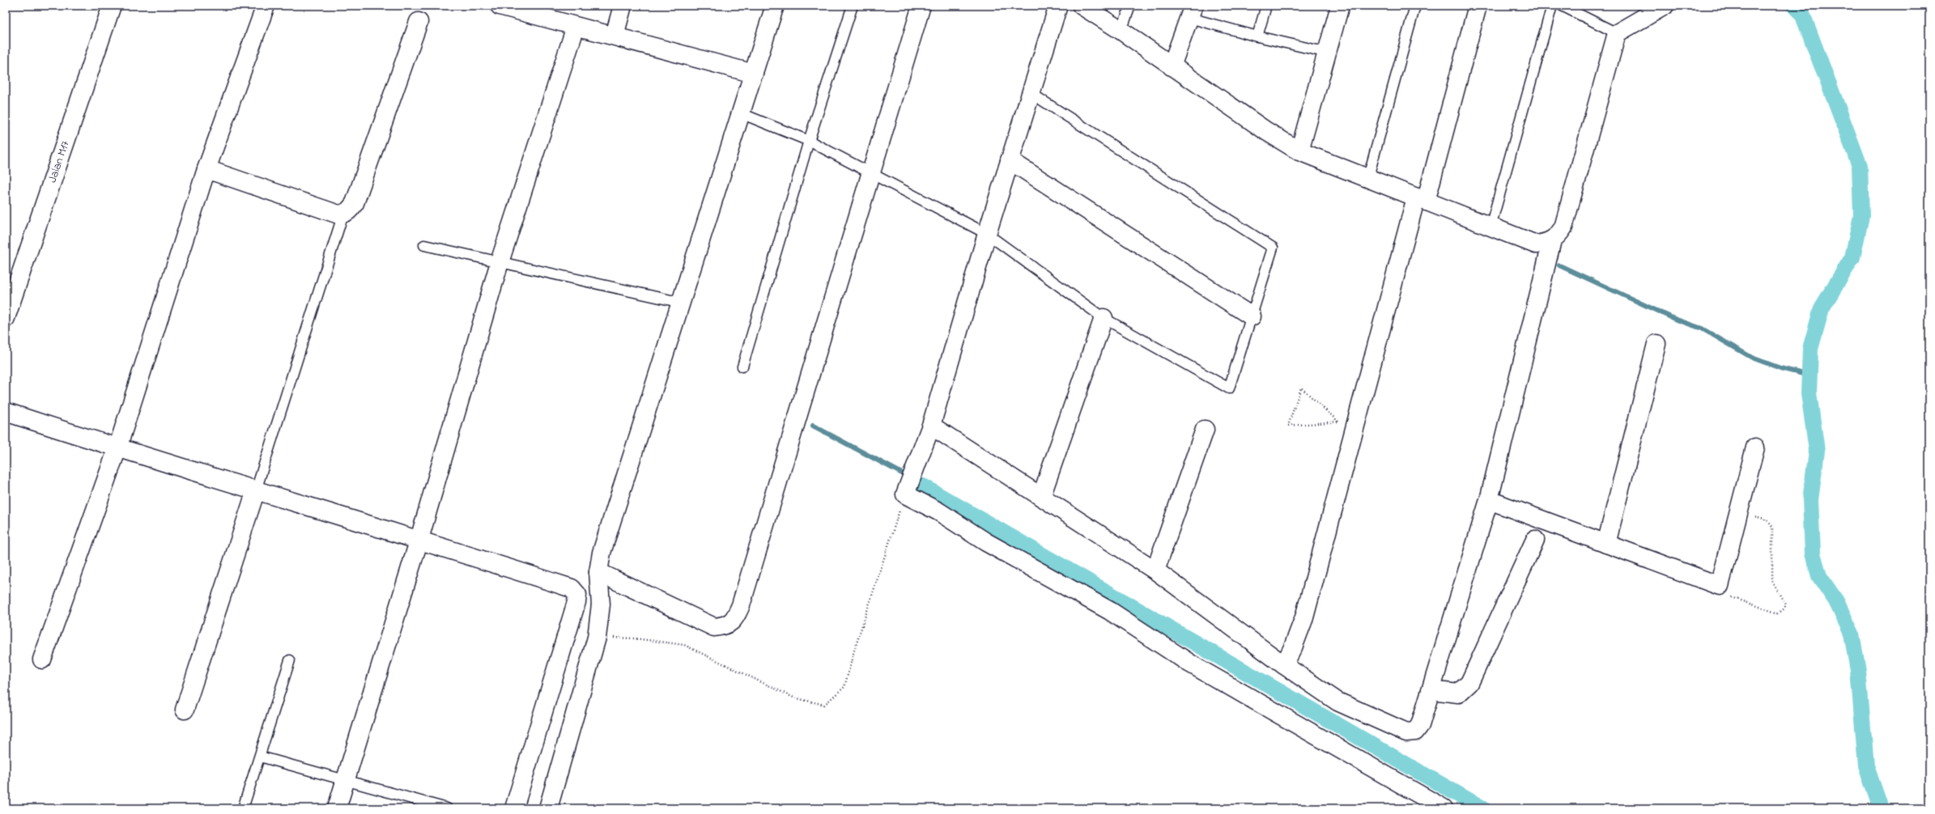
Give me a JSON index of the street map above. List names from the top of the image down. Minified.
{"streets":{"street":["Jalan M17"]}}
